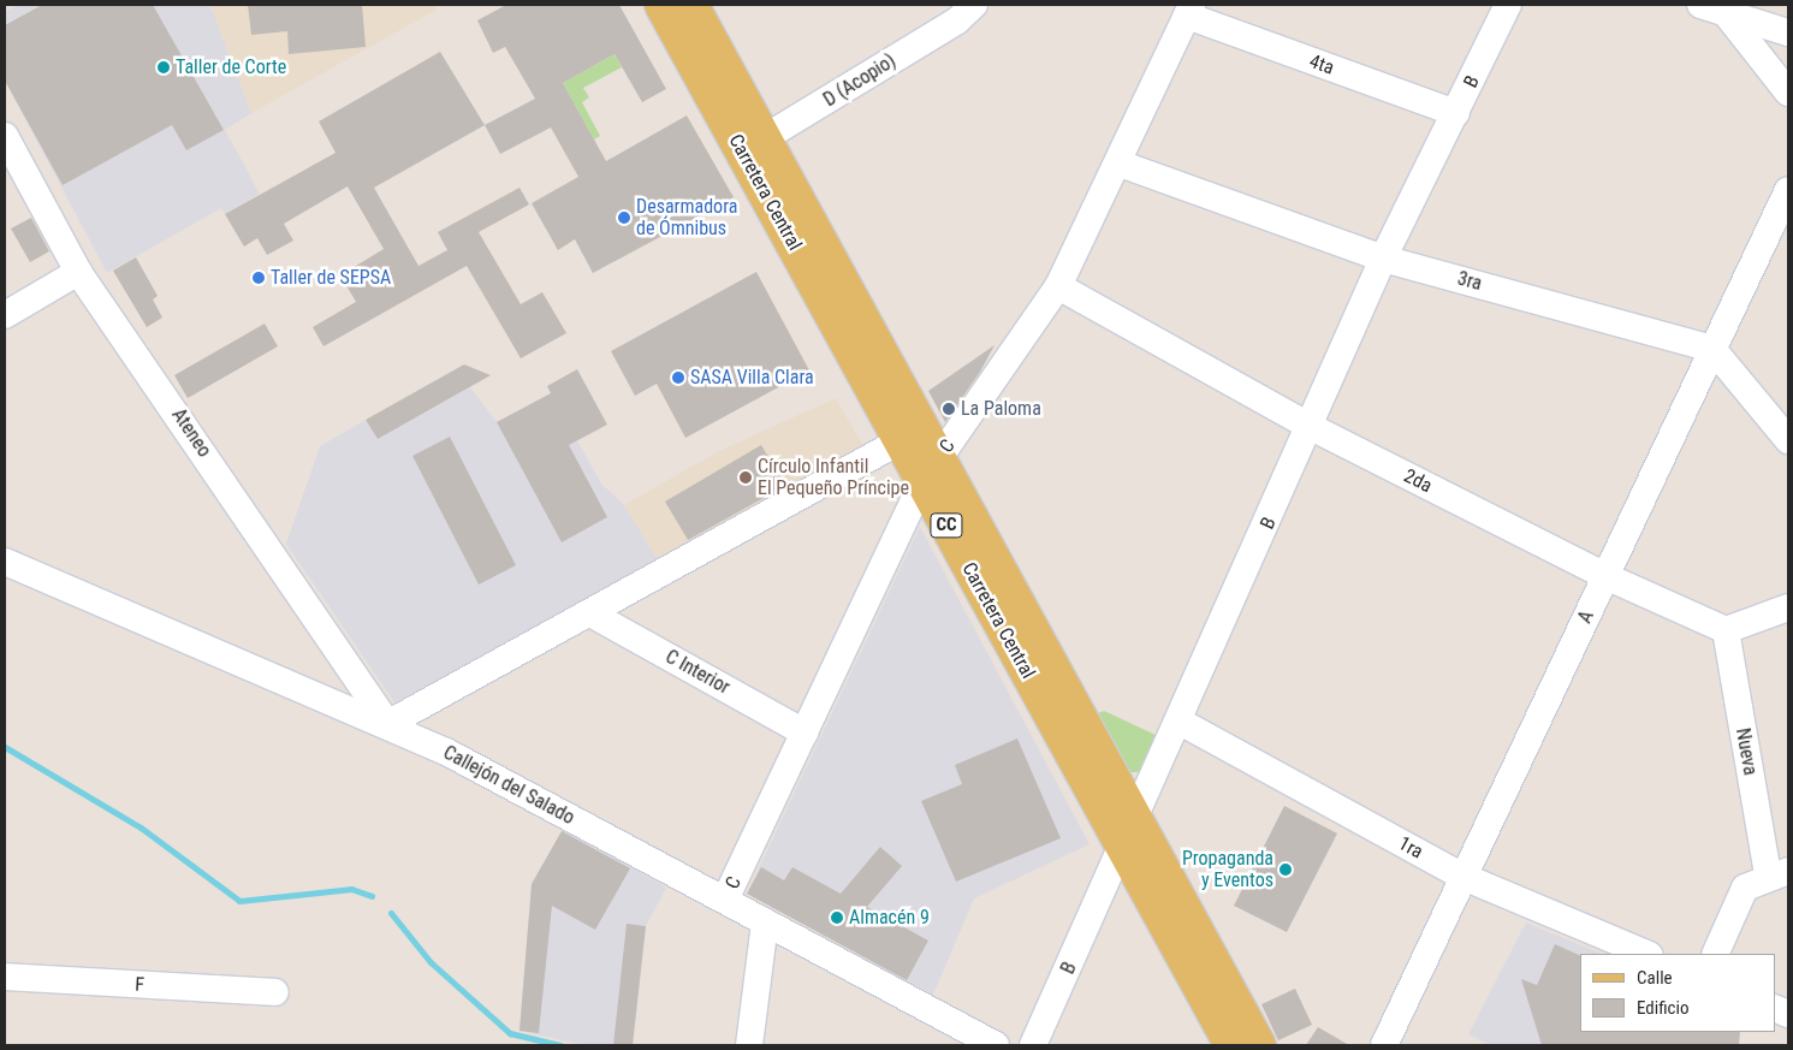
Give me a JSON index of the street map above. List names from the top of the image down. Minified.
{"streets":{"main road":["Carretera Central","CC"],"street":["4ta","D (Acopio)","B","3ra","Ateneo","C","2da","A","C Interior","Nueva","Callejón del Salado","1ra","F"]},"crossings":[["4ta","B"],["4ta","C"],["D (Acopio)","Carretera Central"],["B","Carretera Central"],["B","3ra"],["B","2da"],["B","1ra"],["Carretera Central","C"],["3ra","C"],["3ra","A"],["Ateneo","Callejón del Salado"],["C","2da"],["C","C Interior"],["C","Callejón del Salado"],["2da","A"],["2da","Nueva"],["A","1ra"]],"places":["Taller de Corte","Desarmadora de Ómnibus","Taller de SEPSA","SASA Villa Clara","La Paloma","Círculo Infantil El Pequeño Príncipe","Propaganda y Eventos","Almacén 9"],"legend":["Calle","Edificio"]}
